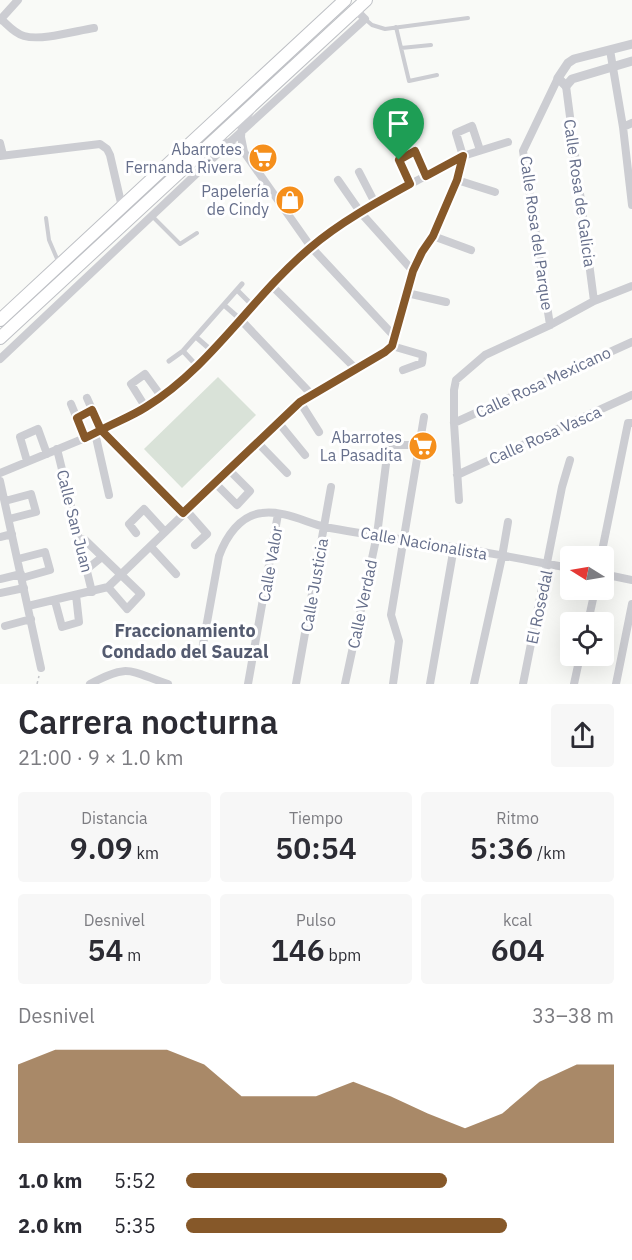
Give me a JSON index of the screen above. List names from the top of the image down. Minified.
{"streets":{"street":["Calle Rosa de Galicia","Calle Rosa del Parque","Calle Rosa Mexicano","Calle Rosa Vasca","Calle San Juan","Calle Nacionalista","Calle Valor","Calle Justicia","Calle Verdad","El Rosedal"]},"crossings":[["Calle Nacionalista","Calle Valor"],["Calle Nacionalista","Calle Justicia"],["Calle Nacionalista","Calle Verdad"],["Calle Nacionalista","El Rosedal"]],"districts":["Fraccionamiento Condado del Sauzal"],"places":{"supermarket":["Abarrotes Fernanda Rivera","Abarrotes La Pasadita"],"shop":["Papelería de Cindy"]},"north":"left","page":{"heading":["Carrera nocturna","21:00 · 9 × 1.0 km"],"stats":[["Distancia","9.09 km"],["Tiempo","50:54"],["Ritmo","5:36 /km"],["Desnivel","54 m"],["Pulso","146 bpm"],["kcal","604"]],"chart":["Desnivel","33–38 m"],"list":[{"name":"1.0 km","note":"5:52"},{"name":"2.0 km","note":"5:35"}]}}
